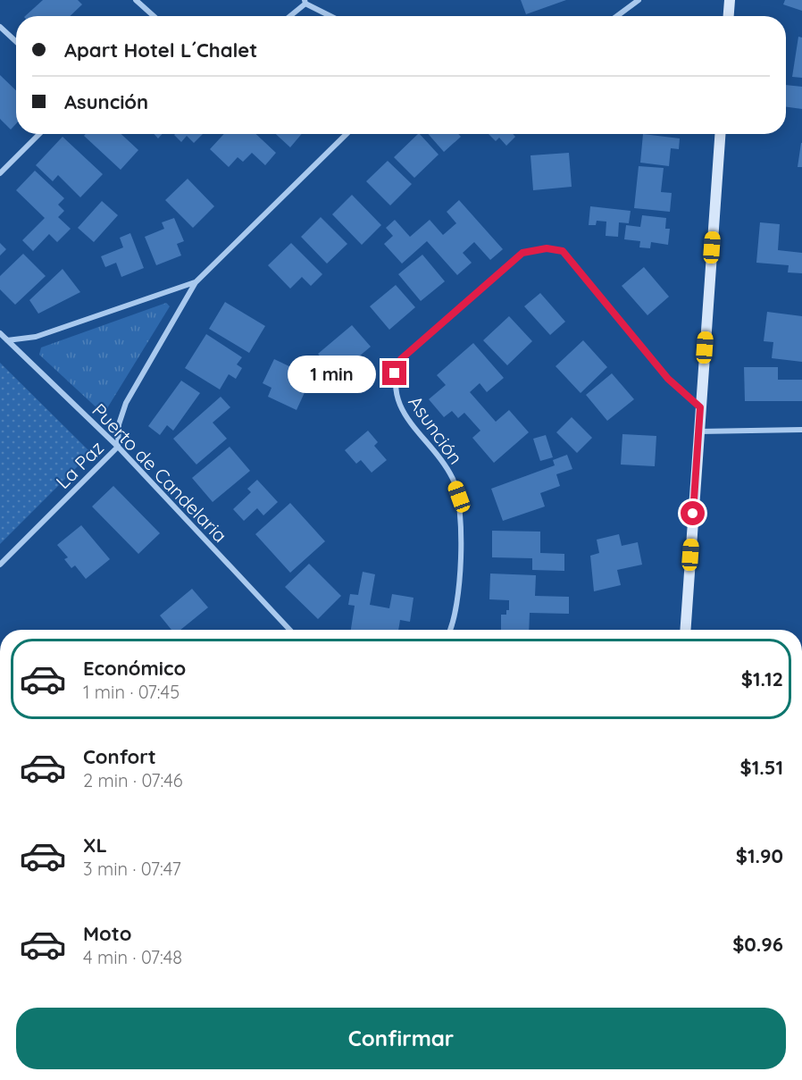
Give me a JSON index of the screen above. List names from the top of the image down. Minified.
{"streets":{"street":["Asunción","La Paz","Puerto de Candelaria"]},"crossings":[["La Paz","Puerto de Candelaria"]],"page":{"banner":["Apart Hotel L´Chalet","Asunción"],"bubble":"1 min","list":[{"name":"Económico","note":"1 min · 07:45","value":"$1.12"},{"name":"Confort","note":"2 min · 07:46","value":"$1.51"},{"name":"XL","note":"3 min · 07:47","value":"$1.90"},{"name":"Moto","note":"4 min · 07:48","value":"$0.96"}],"buttons":"Confirmar"}}
